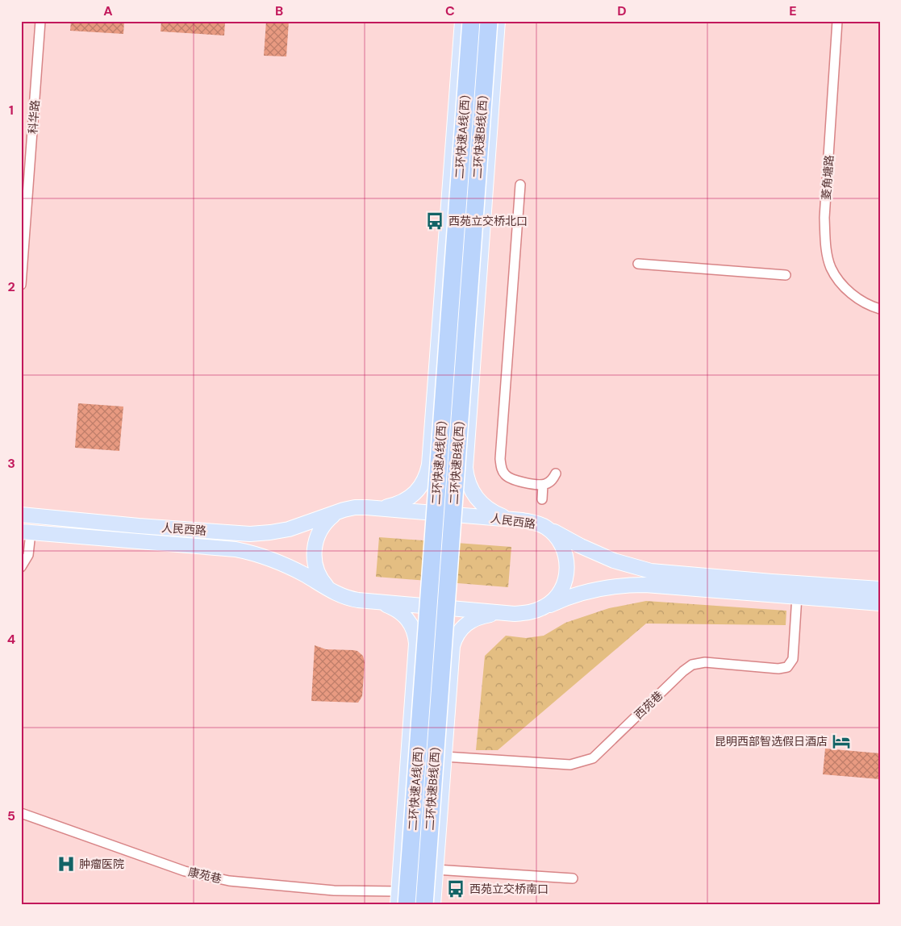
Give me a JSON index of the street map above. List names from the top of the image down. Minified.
{"streets":{"highway":["二环快速A线(西)","二环快速B线(西)"],"main road":["人民西路"],"street":["科华路","菱角塘路","西苑巷","康苑巷"]},"crossings":[["二环快速A线(西)","康苑巷"]],"places":{"bus stop":["西苑立交桥北口","西苑立交桥南口"],"hotel":["昆明西部智选假日酒店"],"hospital":["肿瘤医院"]},"grid":{"columns":["A","B","C","D","E"],"rows":["1","2","3","4","5"]}}
